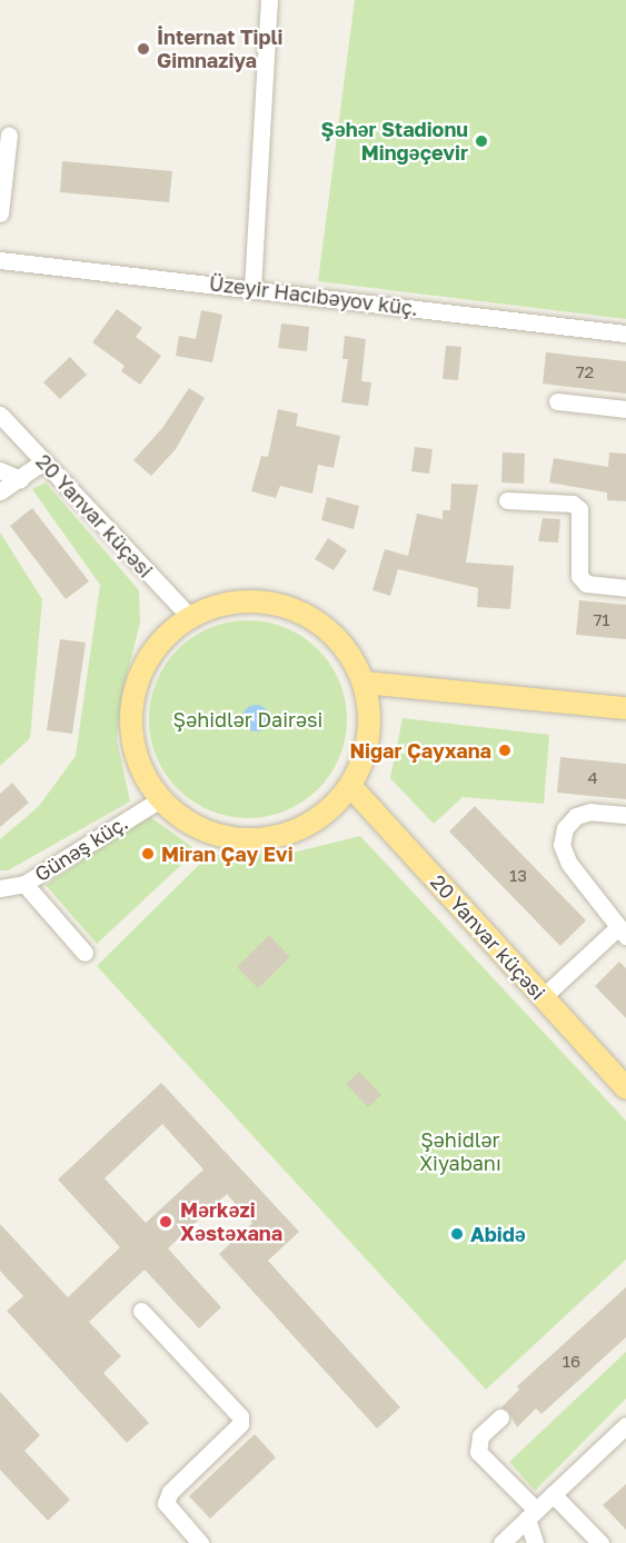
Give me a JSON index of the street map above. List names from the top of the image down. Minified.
{"streets":{"main road":["20 Yanvar küçəsi"],"street":["Üzeyir Hacıbəyov küç.","Günəş küç."]},"crossings":[["20 Yanvar küçəsi","Günəş küç."]],"parks":["Şəhidlər Dairəsi","Şəhidlər Xiyabanı"],"places":["İnternat Tipli Gimnaziya","Şəhər Stadionu Mingəçevir","Nigar Çayxana","Miran Çay Evi","Mərkəzi Xəstəxana","Abidə"],"house_numbers":["72","71","4","13","16"]}
